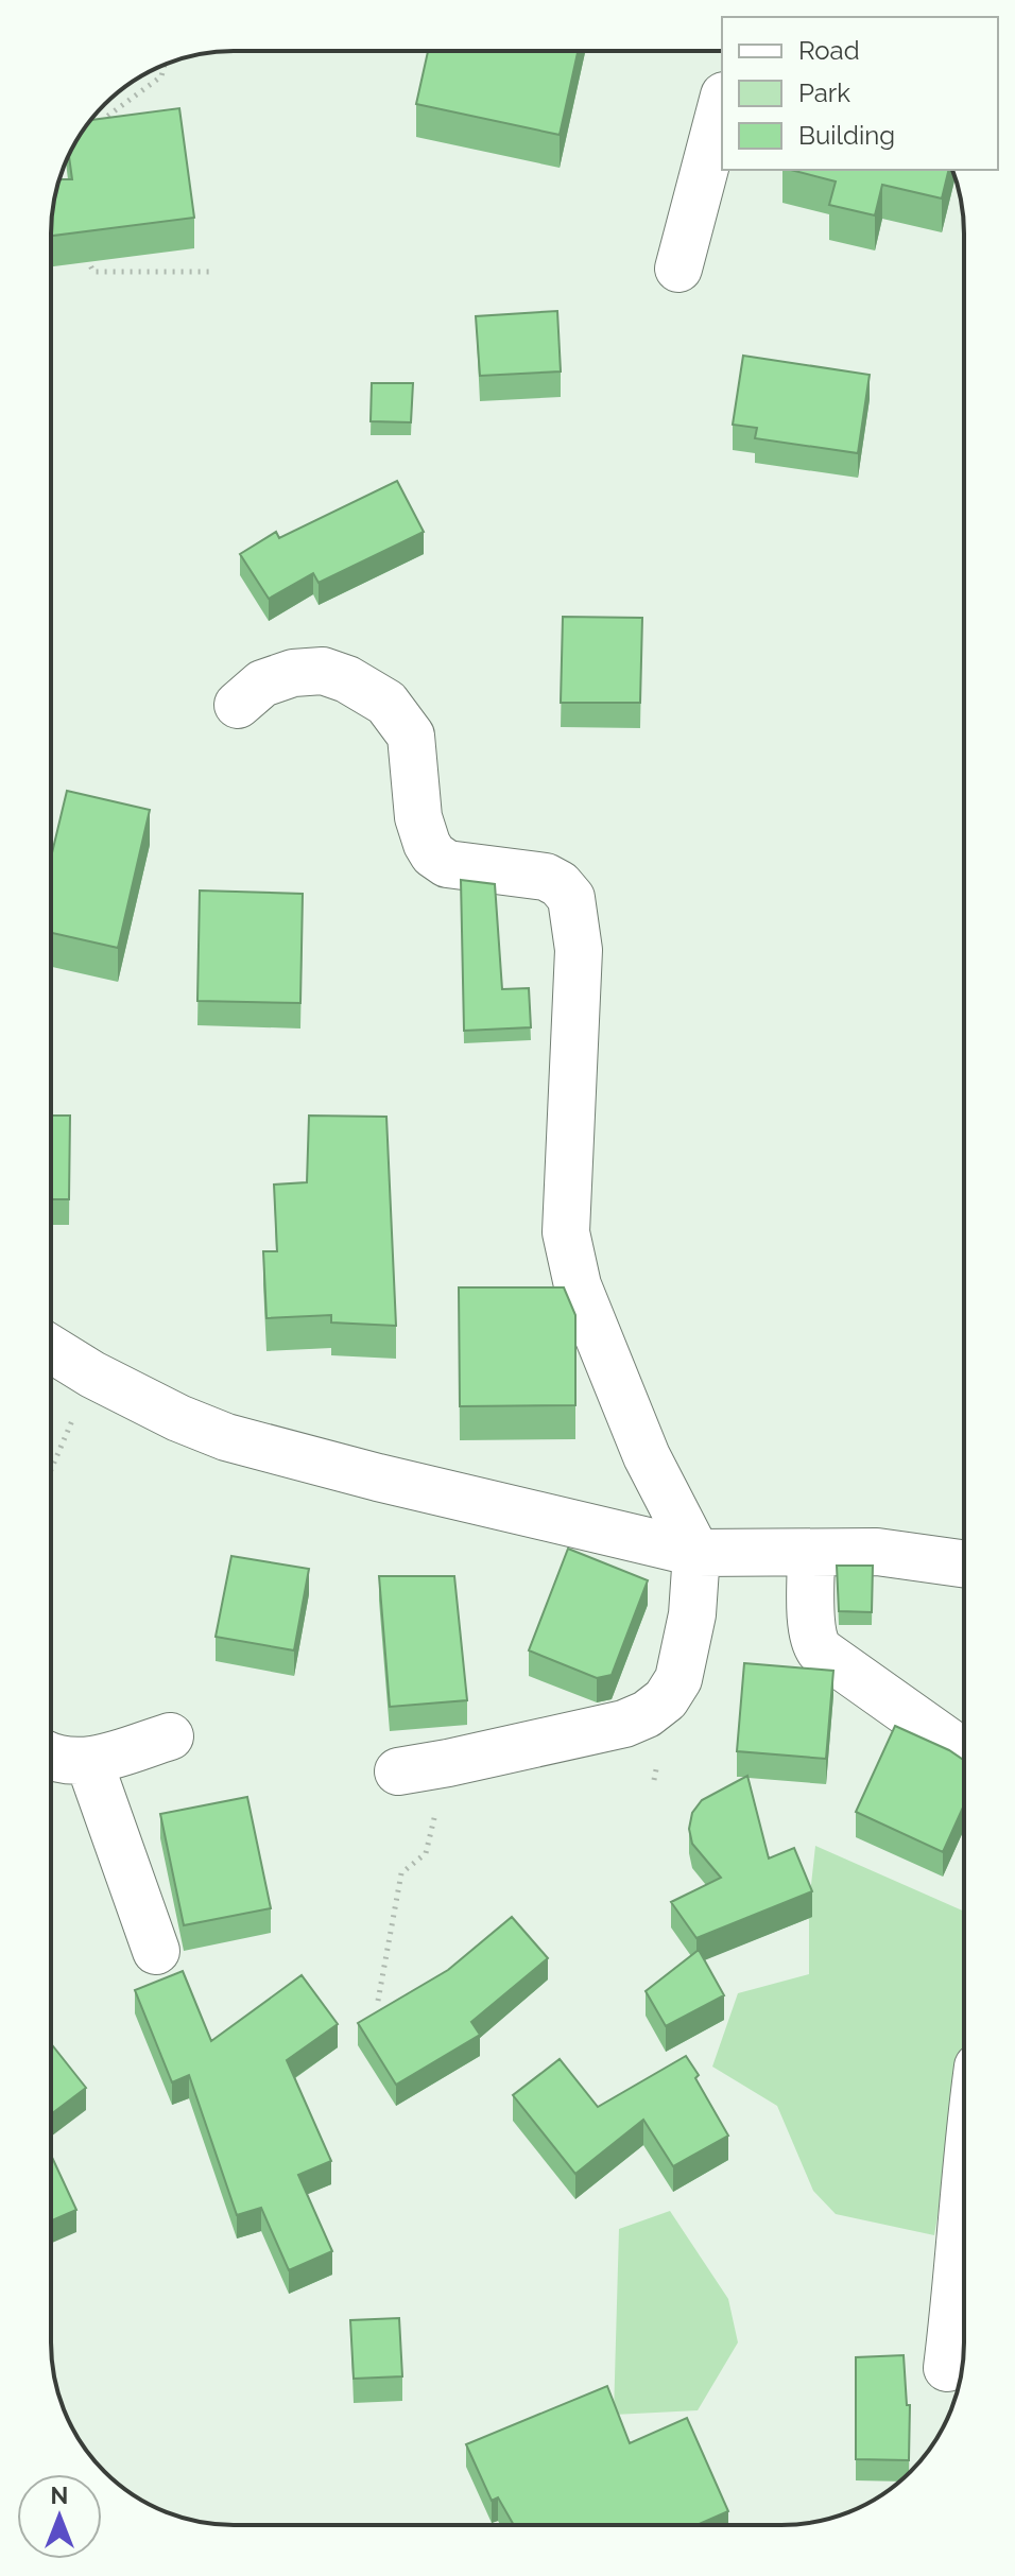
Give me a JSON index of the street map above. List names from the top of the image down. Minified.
{"legend":["Road","Park","Building"],"north":"top"}
